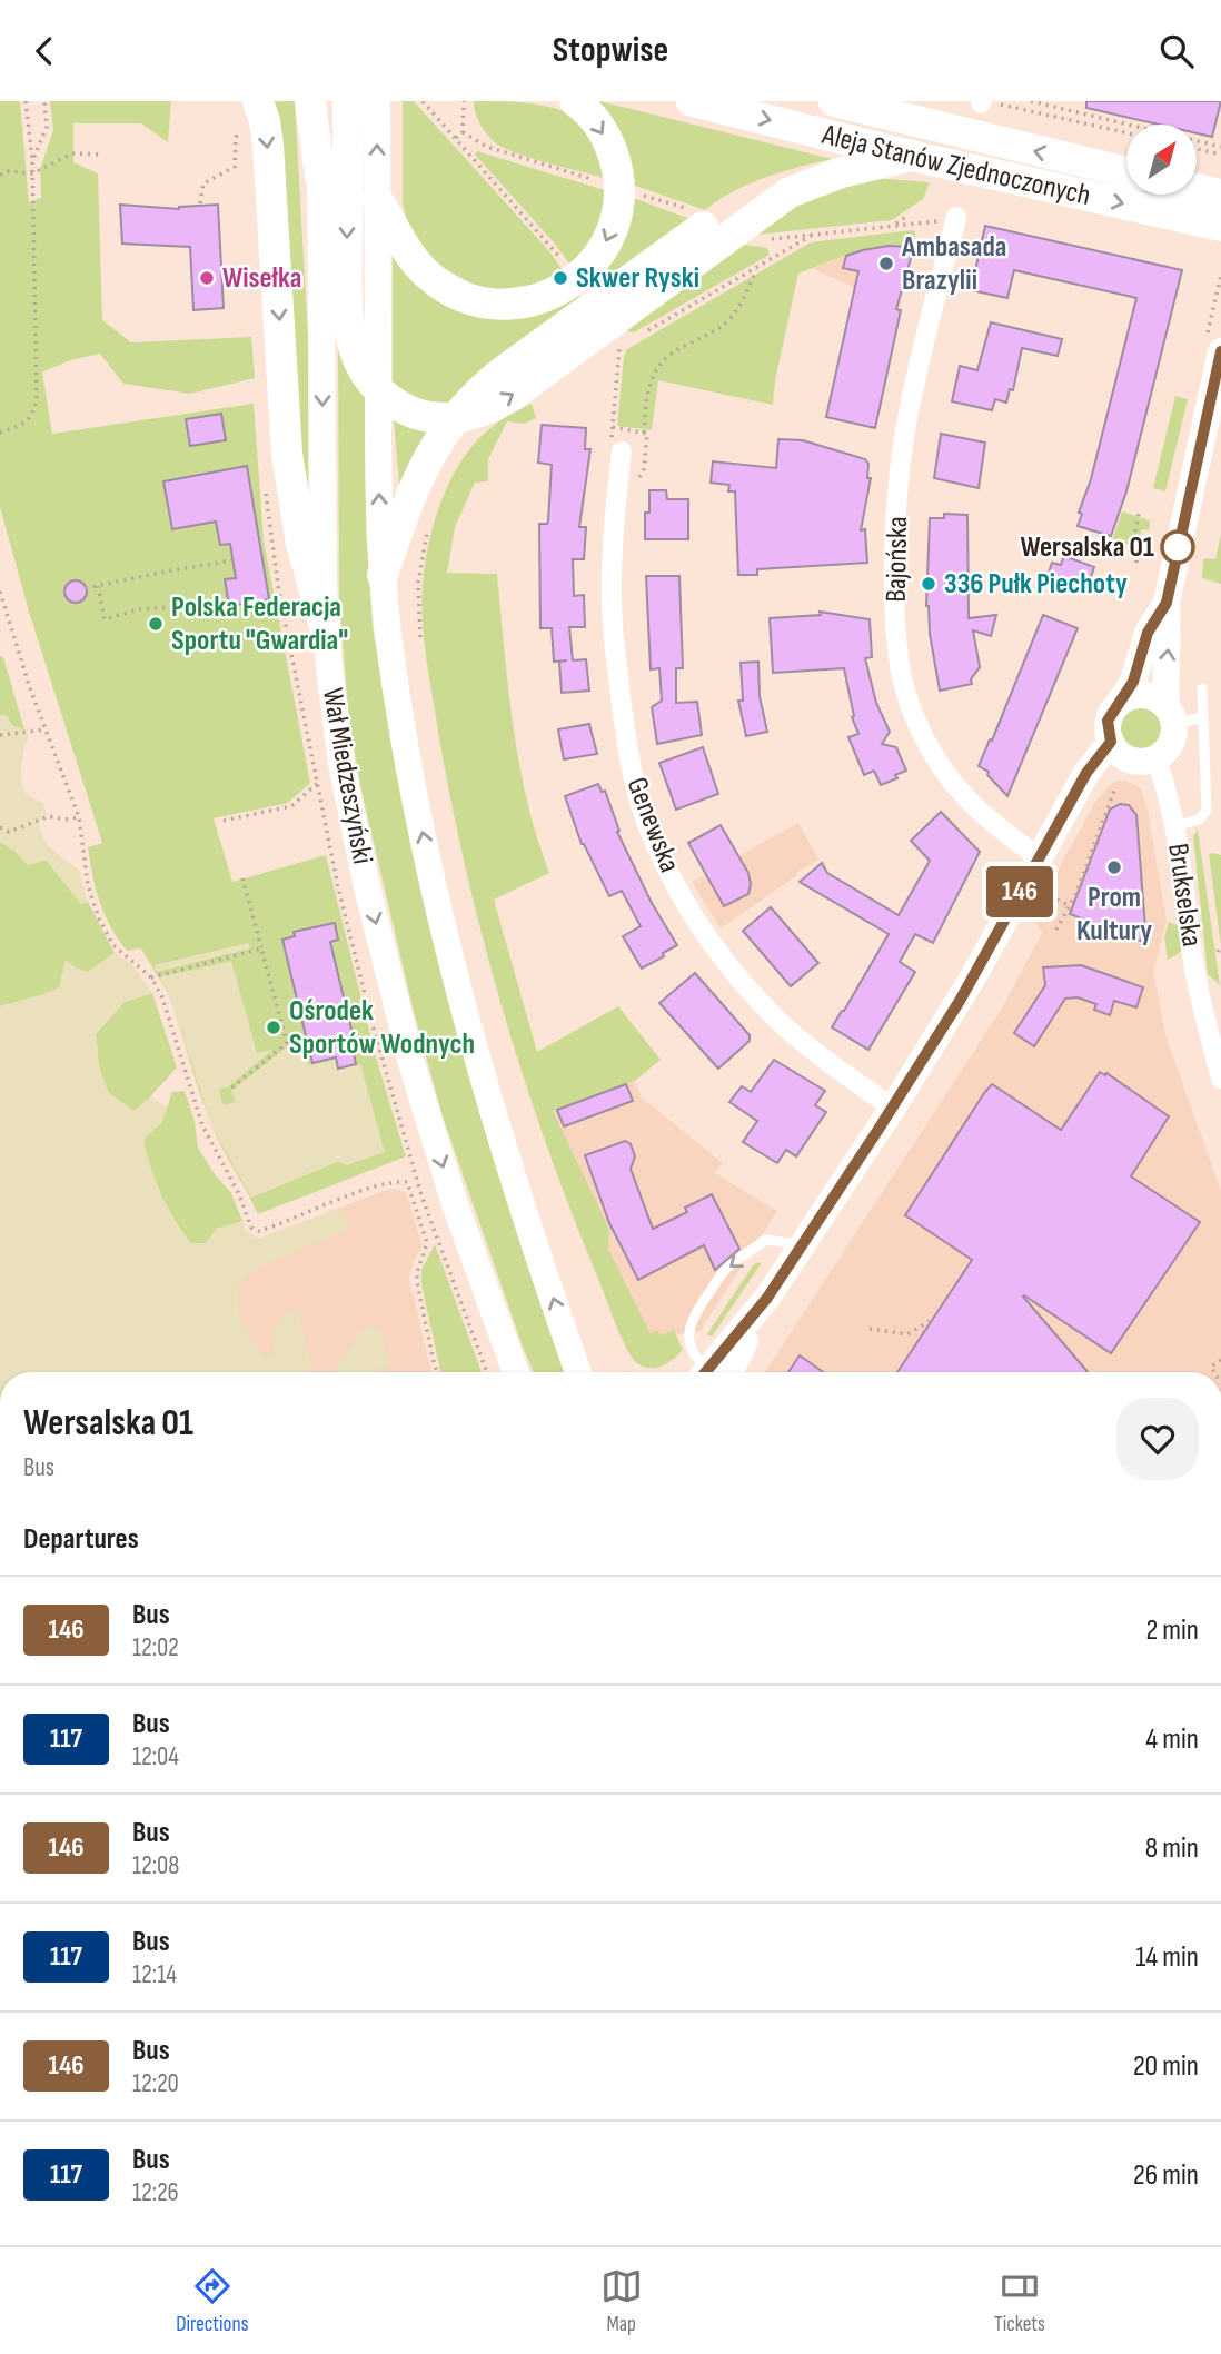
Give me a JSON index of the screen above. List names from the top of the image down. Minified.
{"streets":{"main road":["Aleja Stanów Zjednoczonych","Wał Miedzeszyński"],"street":["Bajońska","Genewska","Brukselska"]},"places":["Ambasada Brazylii","Wisełka","Skwer Ryski","Wersalska 01","336 Pułk Piechoty","Polska Federacja Sportu \"Gwardia\"","Prom Kultury","Ośrodek Sportów Wodnych"],"lines":["bus line 146"],"north":"top right","page":{"header":"Stopwise","on_map":"146","heading":[["Wersalska 01","Bus"],"Departures"],"list":[{"mark":"146","name":"Bus","note":"12:02","value":"2 min"},{"mark":"117","name":"Bus","note":"12:04","value":"4 min"},{"mark":"146","name":"Bus","note":"12:08","value":"8 min"},{"mark":"117","name":"Bus","note":"12:14","value":"14 min"},{"mark":"146","name":"Bus","note":"12:20","value":"20 min"},{"mark":"117","name":"Bus","note":"12:26","value":"26 min"}],"tabs":["Directions","Map","Tickets"]}}
